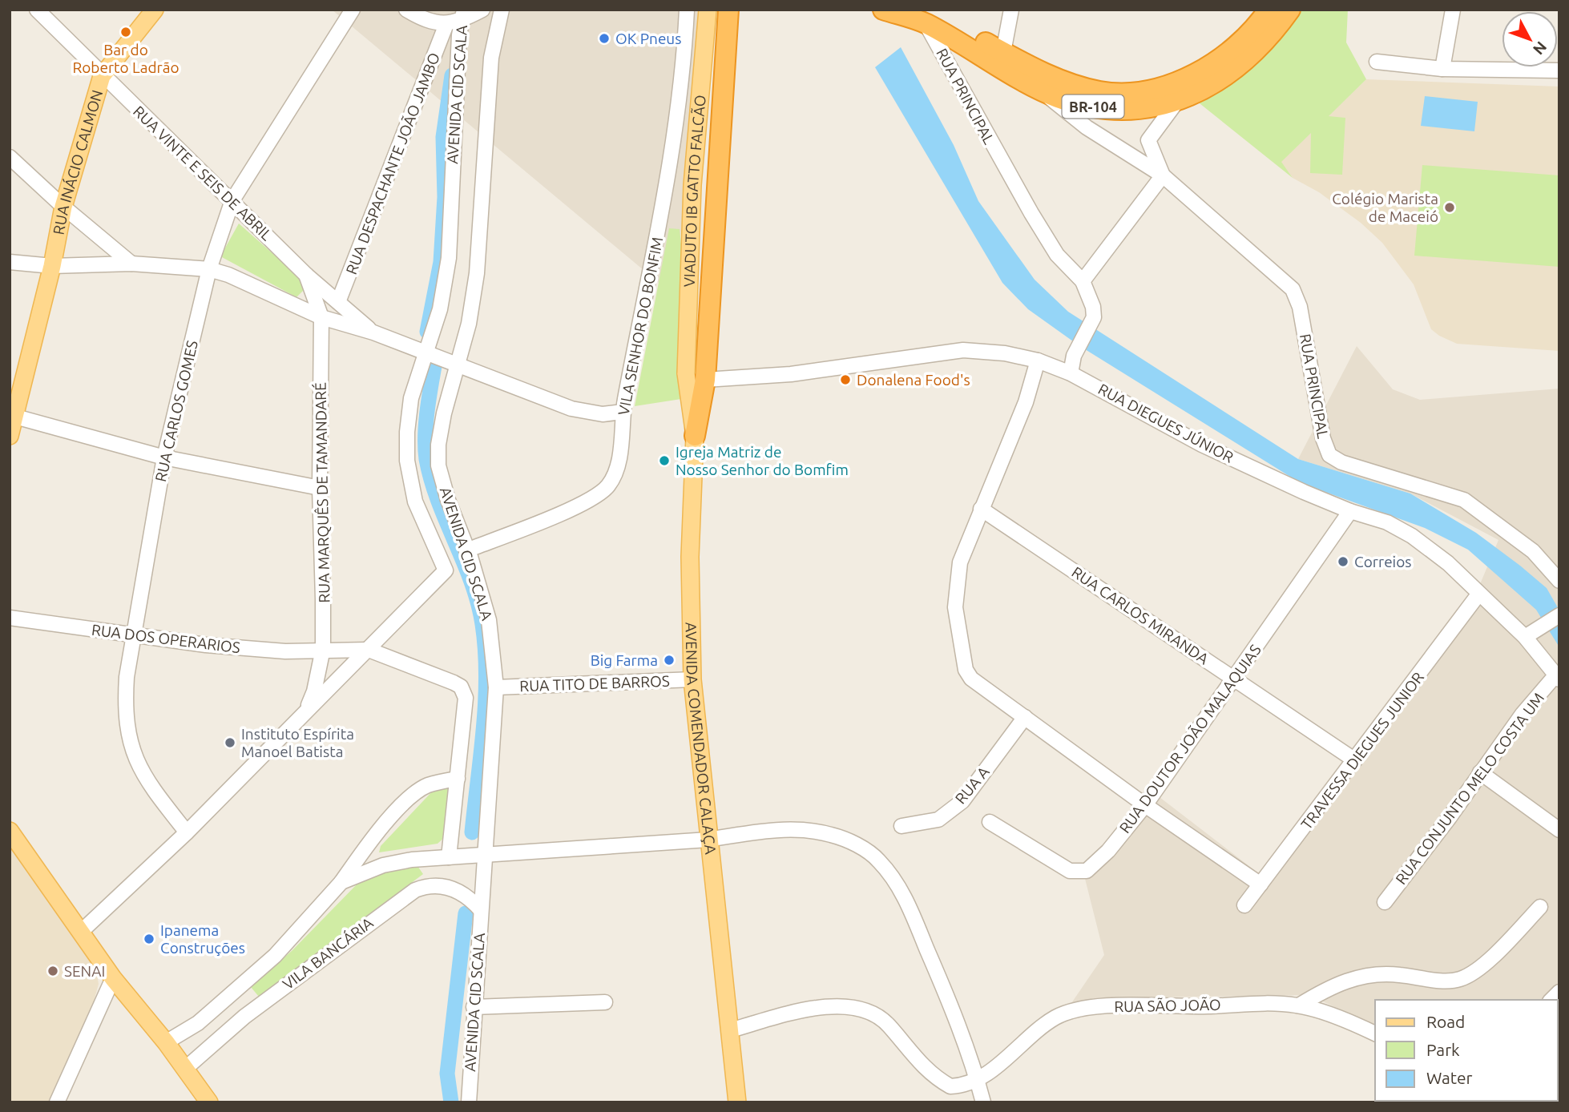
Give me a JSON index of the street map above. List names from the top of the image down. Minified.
{"streets":{"highway":["BR-104"],"main road":["RUA INÁCIO CALMON","VIADUTO IB GATTO FALCÃO","AVENIDA COMENDADOR CALAÇA"],"street":["AVENIDA CID SCALA","RUA PRINCIPAL","RUA DESPACHANTE JOÃO JAMBO","RUA VINTE E SEIS DE ABRIL","VILA SENHOR DO BONFIM","RUA CARLOS GOMES","RUA DIEGUES JÚNIOR","RUA MARQUÊS DE TAMANDARÉ","RUA CARLOS MIRANDA","RUA DOS OPERARIOS","RUA TITO DE BARROS","RUA DOUTOR JOÃO MALAQUIAS","TRAVESSA DIEGUES JUNIOR","RUA A","RUA CONJUNTO MELO COSTA UM","VILA BANCÁRIA","RUA SÃO JOÃO"]},"crossings":[["AVENIDA CID SCALA","VILA SENHOR DO BONFIM"],["AVENIDA CID SCALA","RUA TITO DE BARROS"],["AVENIDA CID SCALA","VILA BANCÁRIA"],["RUA PRINCIPAL","BR-104"],["RUA INÁCIO CALMON","RUA VINTE E SEIS DE ABRIL"],["RUA DESPACHANTE JOÃO JAMBO","RUA VINTE E SEIS DE ABRIL"],["RUA VINTE E SEIS DE ABRIL","RUA CARLOS GOMES"],["RUA VINTE E SEIS DE ABRIL","RUA MARQUÊS DE TAMANDARÉ"],["VIADUTO IB GATTO FALCÃO","AVENIDA COMENDADOR CALAÇA"],["RUA CARLOS GOMES","RUA DOS OPERARIOS"],["RUA DIEGUES JÚNIOR","RUA DOUTOR JOÃO MALAQUIAS"],["RUA DIEGUES JÚNIOR","TRAVESSA DIEGUES JUNIOR"],["RUA DIEGUES JÚNIOR","RUA CONJUNTO MELO COSTA UM"],["RUA MARQUÊS DE TAMANDARÉ","RUA DOS OPERARIOS"],["RUA CARLOS MIRANDA","RUA DOUTOR JOÃO MALAQUIAS"],["RUA CARLOS MIRANDA","TRAVESSA DIEGUES JUNIOR"],["RUA TITO DE BARROS","AVENIDA COMENDADOR CALAÇA"]],"places":["Bar do Roberto Ladrão","OK Pneus","Colégio Marista de Maceió","Donalena Food's","Igreja Matriz de Nosso Senhor do Bomfim","Correios","Big Farma","Instituto Espírita Manoel Batista","Ipanema Construções","SENAI"],"legend":["Road","Park","Water"],"north":"bottom right"}
